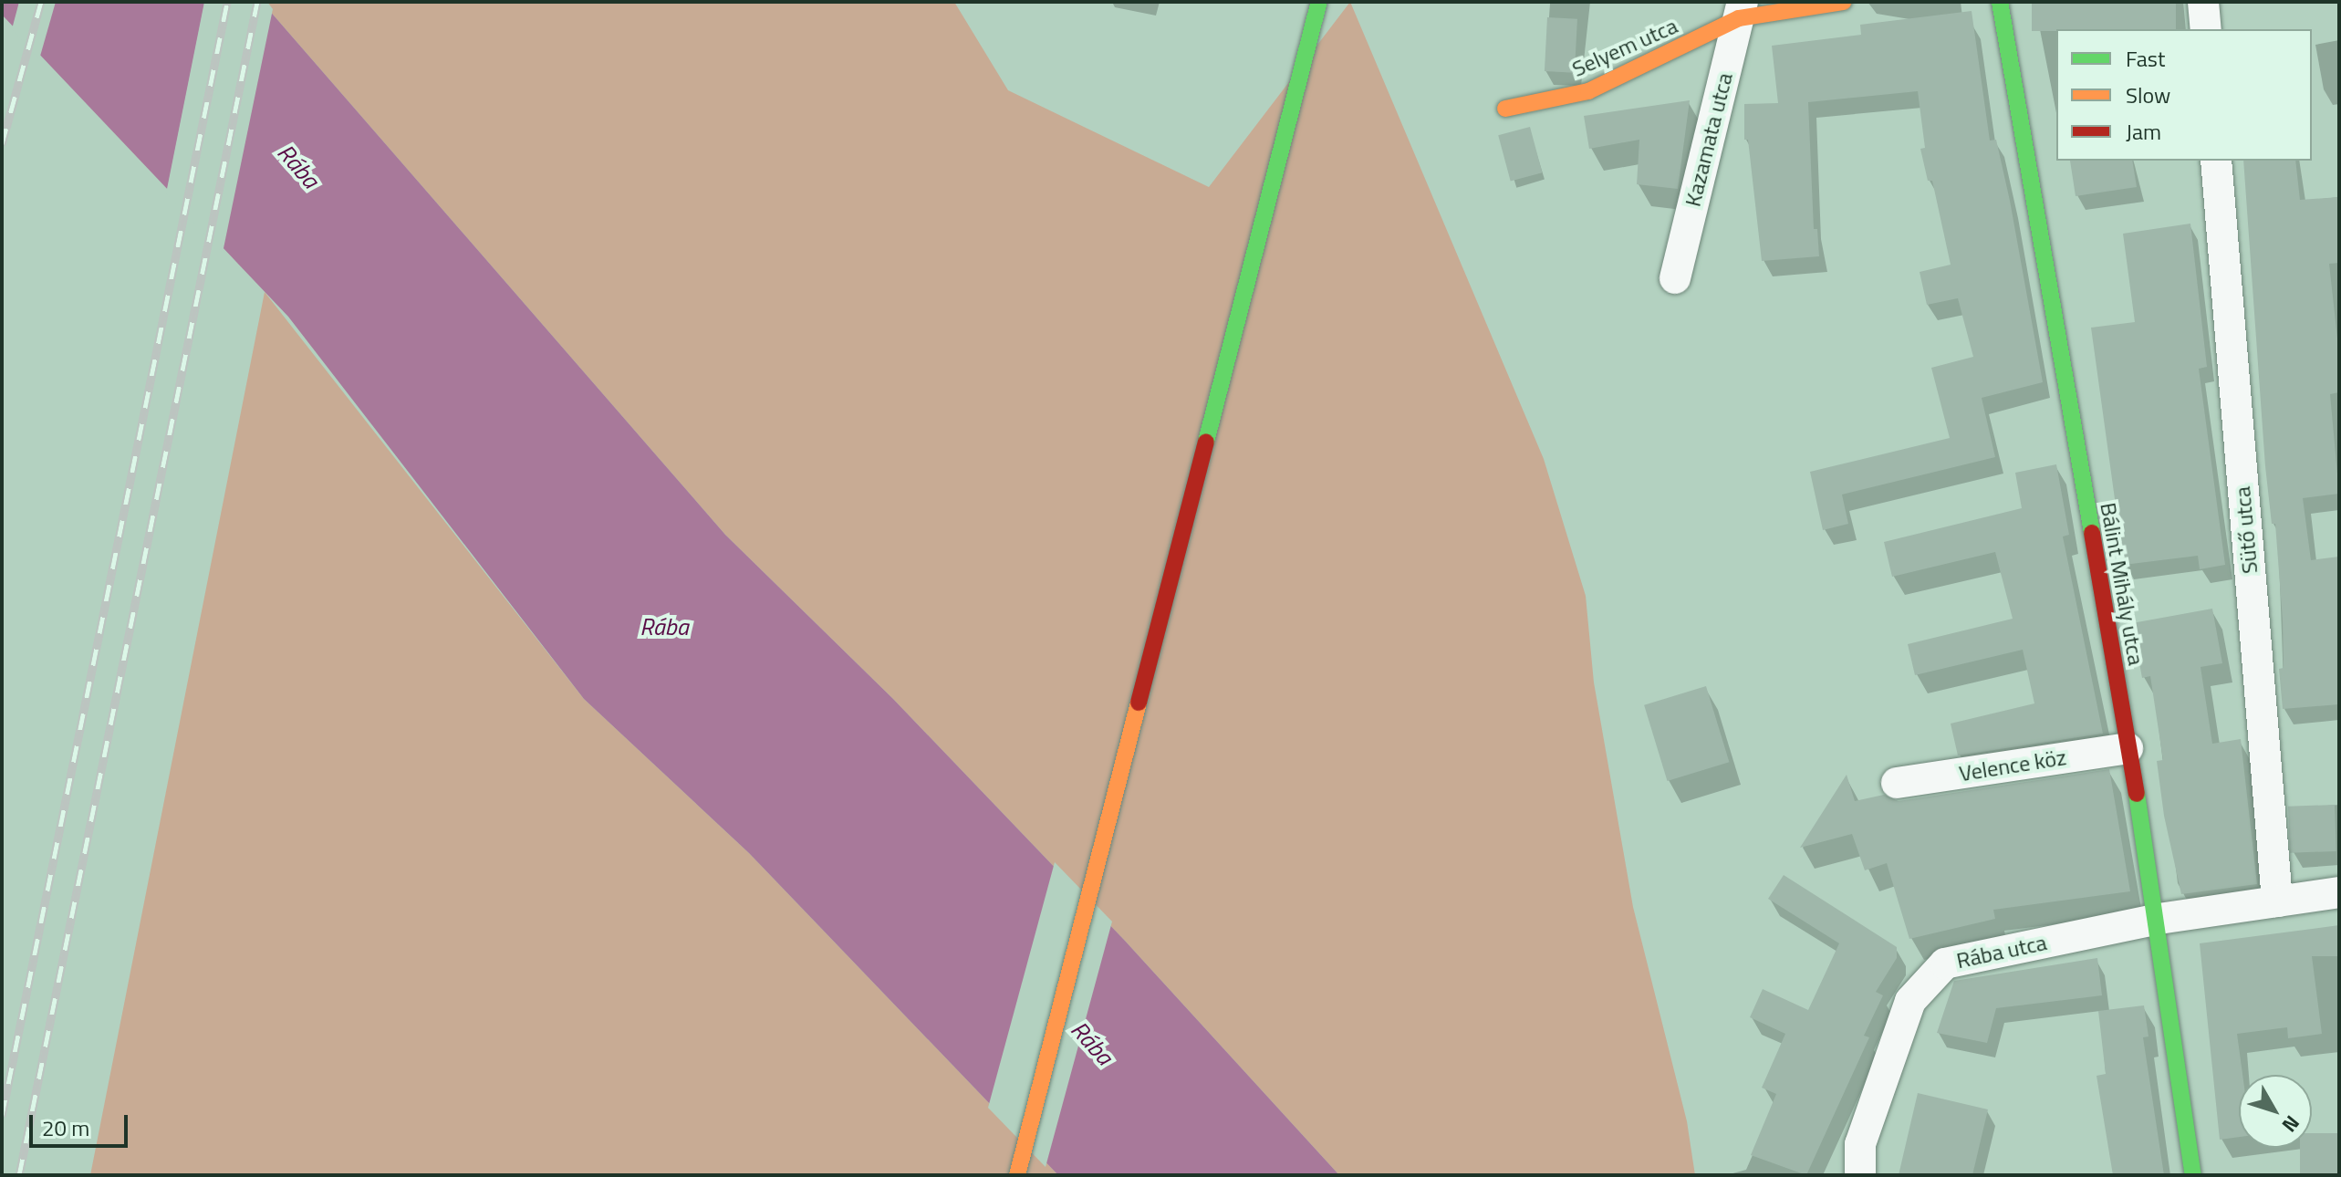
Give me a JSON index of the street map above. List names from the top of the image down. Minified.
{"streets":{"street":["Selyem utca","Kazamata utca","Sütő utca","Bálint Mihály utca","Velence köz","Rába utca"]},"crossings":[["Selyem utca","Kazamata utca"],["Sütő utca","Rába utca"],["Bálint Mihály utca","Velence köz"],["Bálint Mihály utca","Rába utca"]],"water":["Rába"],"legend":["Fast","Slow","Jam"],"scale_bar":"20 m","north":"bottom right"}
